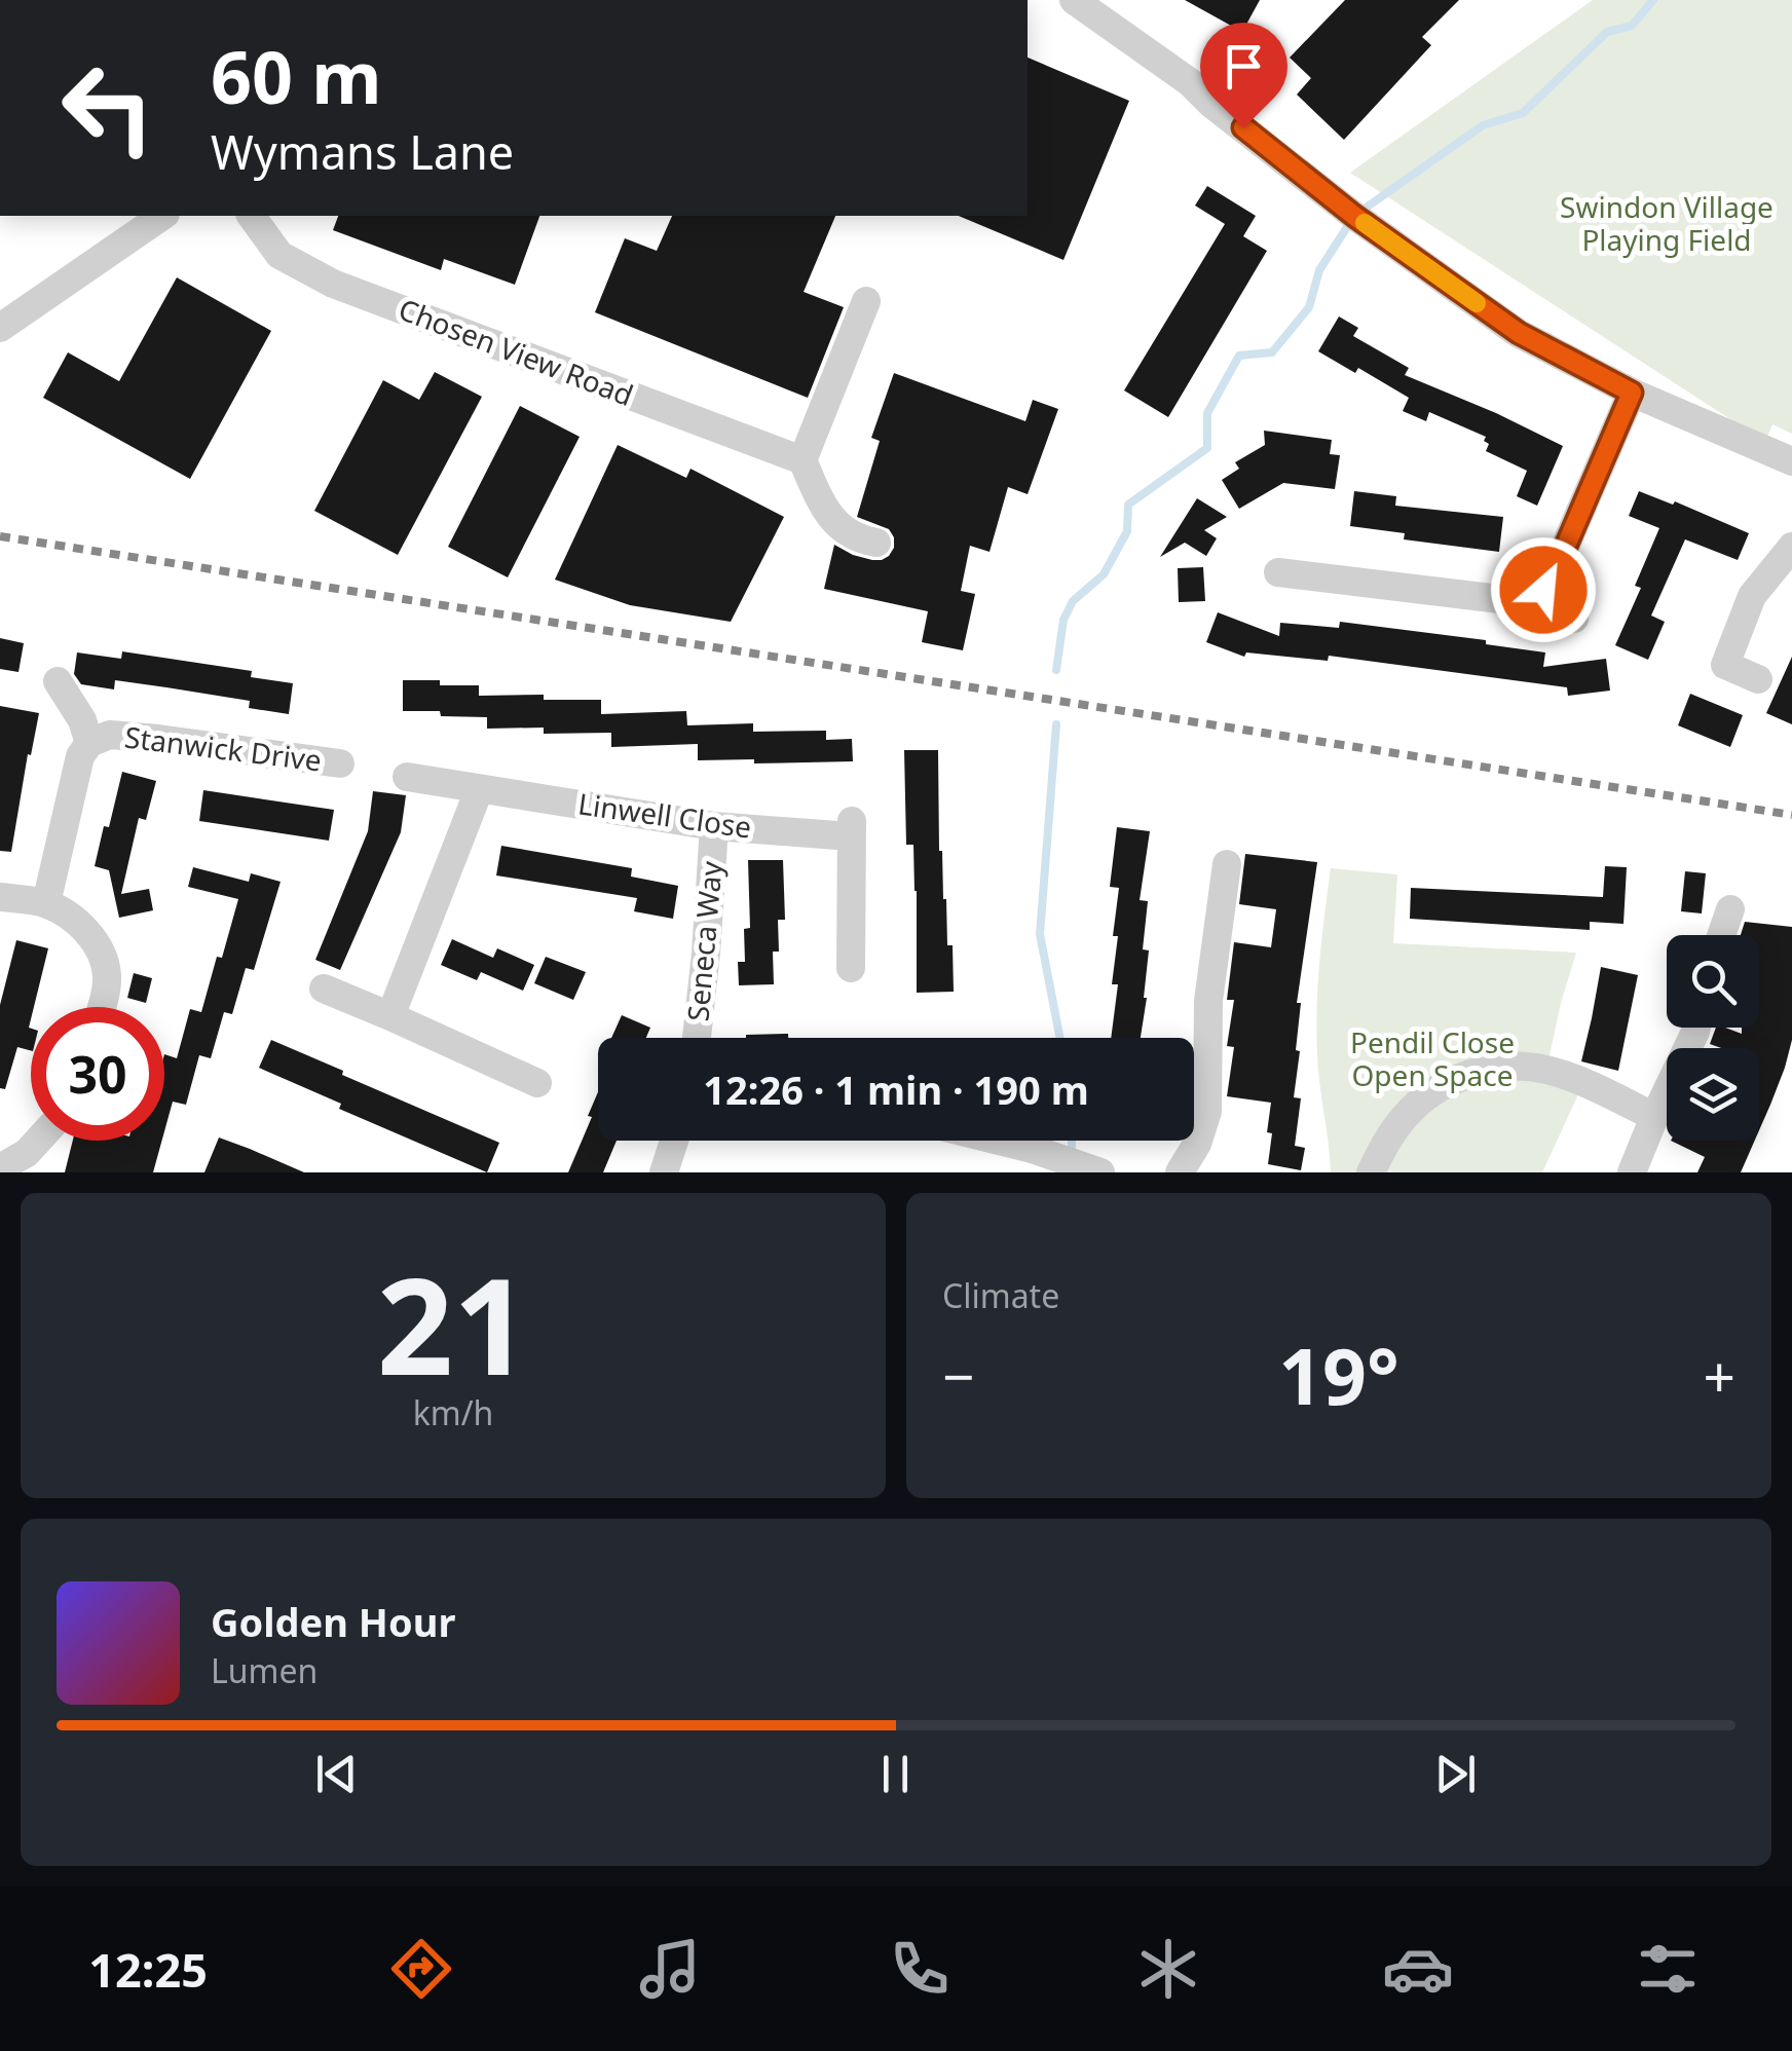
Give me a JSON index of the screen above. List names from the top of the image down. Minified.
{"streets":{"street":["Chosen View Road","Stanwick Drive","Linwell Close","Seneca Way"]},"crossings":[["Linwell Close","Seneca Way"]],"parks":["Swindon Village Playing Field","Pendil Close Open Space"],"page":{"turn":["60 m","Wymans Lane"],"limit":"30","trip":"12:26 · 1 min · 190 m","tile":[["21","km/h"],"Climate"],"heat":["−","19°","+"],"song":["Golden Hour","Lumen"],"tabs":"12:25"}}
